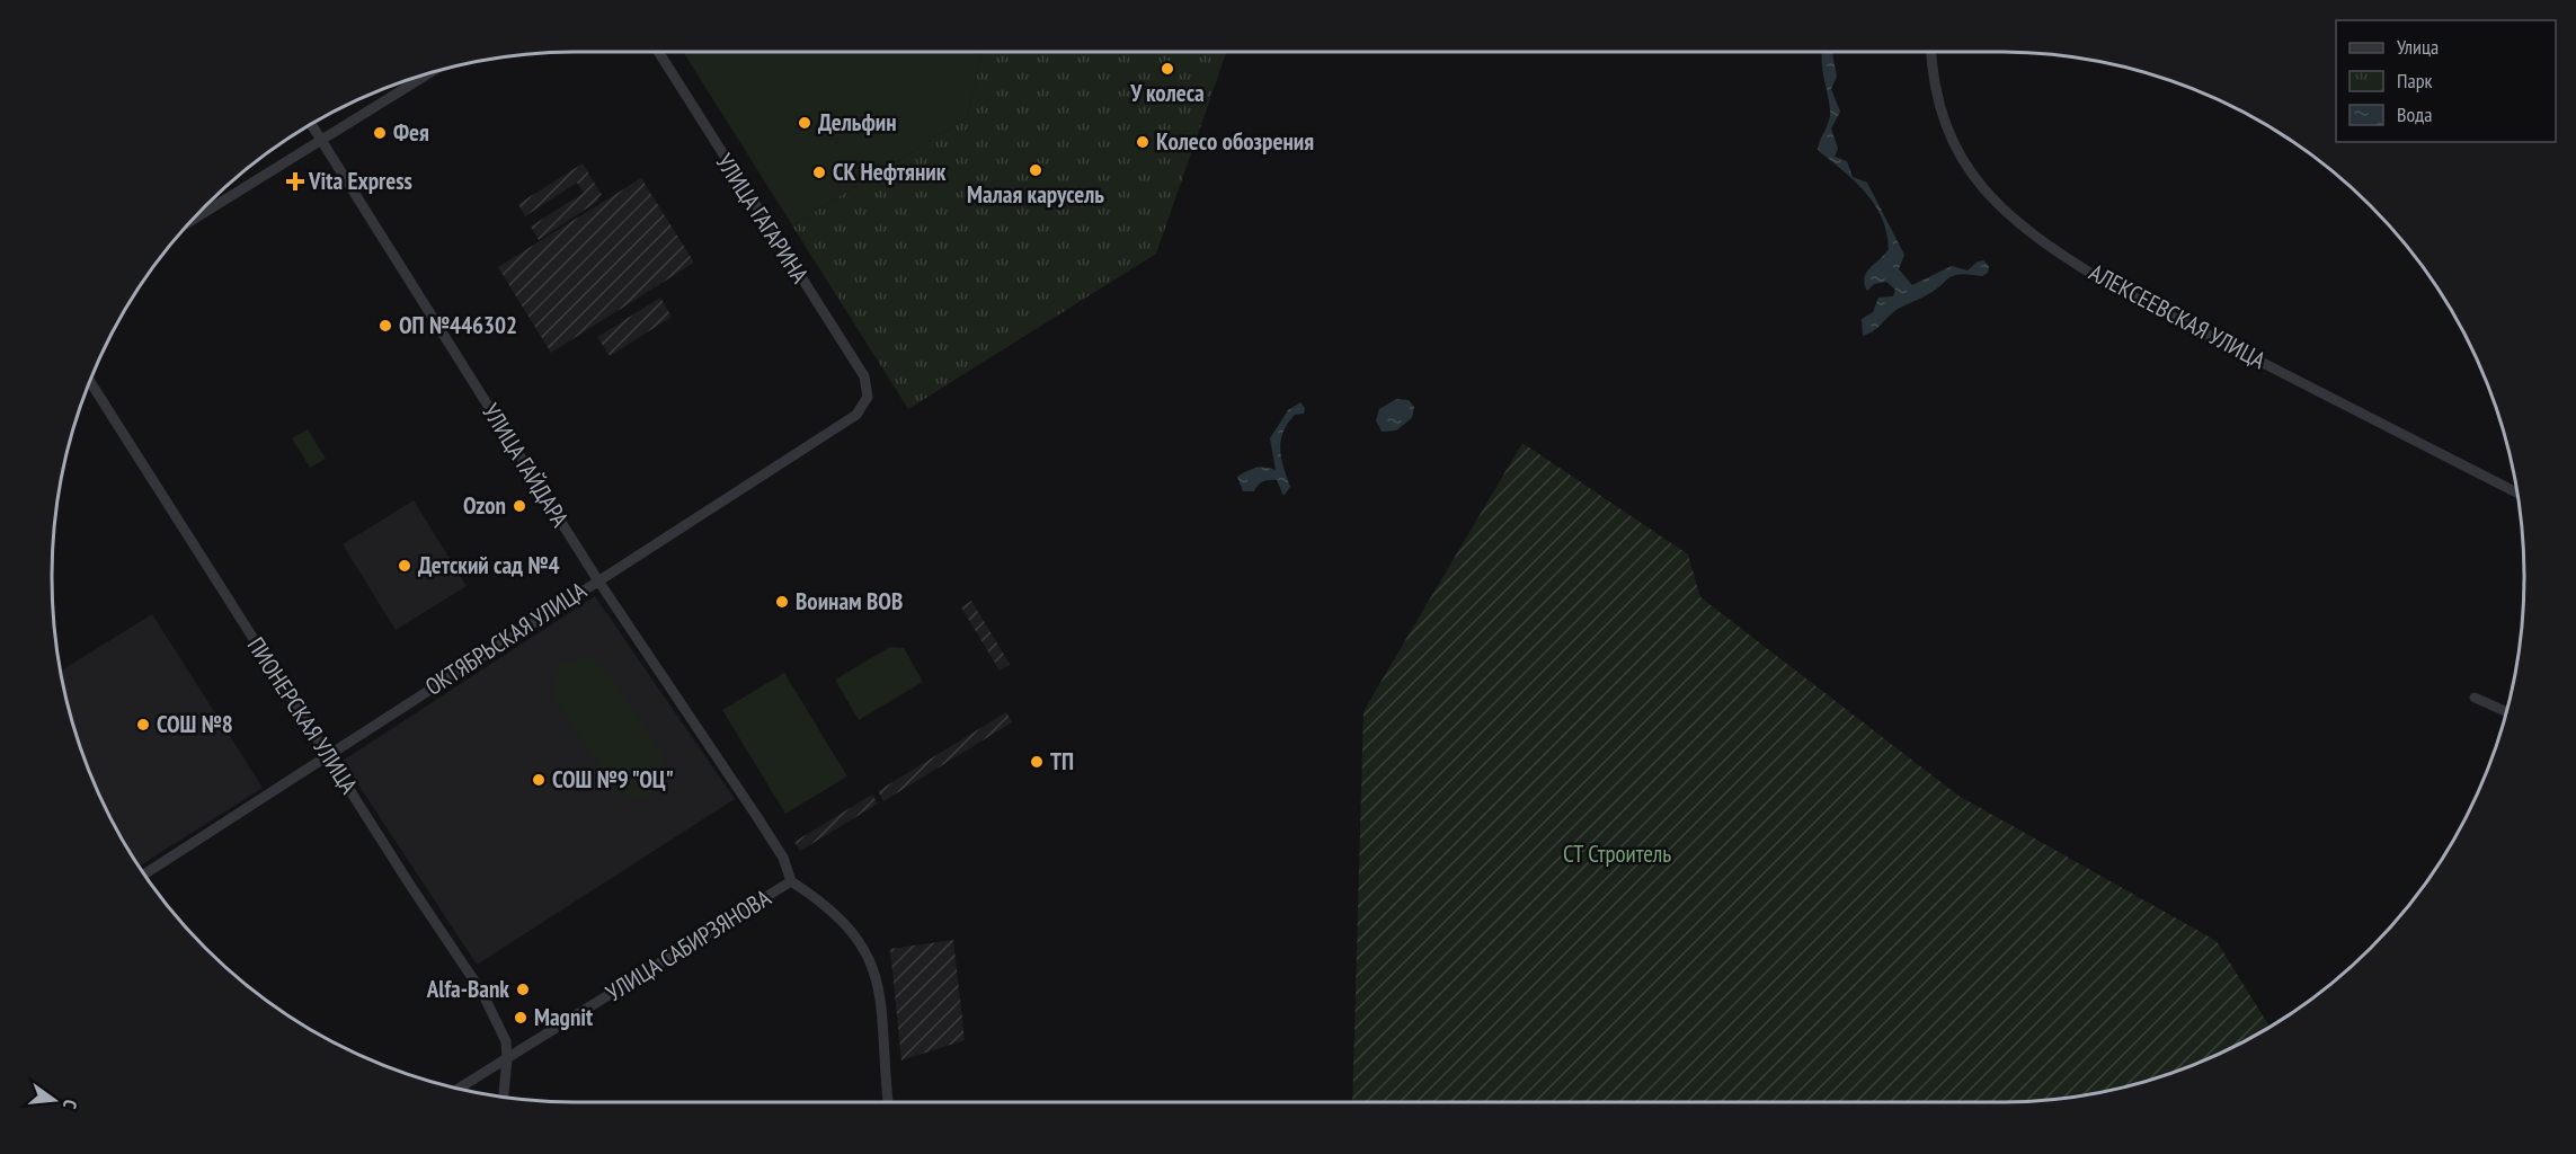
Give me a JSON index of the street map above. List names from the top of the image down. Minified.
{"streets":{"street":["УЛИЦА ГАГАРИНА","АЛЕКСЕЕВСКАЯ УЛИЦА","УЛИЦА ГАЙДАРА","ОКТЯБРЬСКАЯ УЛИЦА","ПИОНЕРСКАЯ УЛИЦА","УЛИЦА САБИРЗЯНОВА"]},"crossings":[["УЛИЦА ГАГАРИНА","ОКТЯБРЬСКАЯ УЛИЦА"],["УЛИЦА ГАЙДАРА","ОКТЯБРЬСКАЯ УЛИЦА"],["УЛИЦА ГАЙДАРА","УЛИЦА САБИРЗЯНОВА"],["ОКТЯБРЬСКАЯ УЛИЦА","ПИОНЕРСКАЯ УЛИЦА"],["ПИОНЕРСКАЯ УЛИЦА","УЛИЦА САБИРЗЯНОВА"]],"parks":["СТ Строитель"],"places":{"other":["У колеса","Дельфин","Фея","Колесо обозрения","Малая карусель","СК Нефтяник","ОП №446302","Ozon","Детский сад №4","Воинам ВОВ","СОШ №8","ТП","СОШ №9 \"ОЦ\"","Alfa-Bank","Magnit"],"health":["Vita Express"]},"legend":["Улица","Парк","Вода"],"north":"right"}
